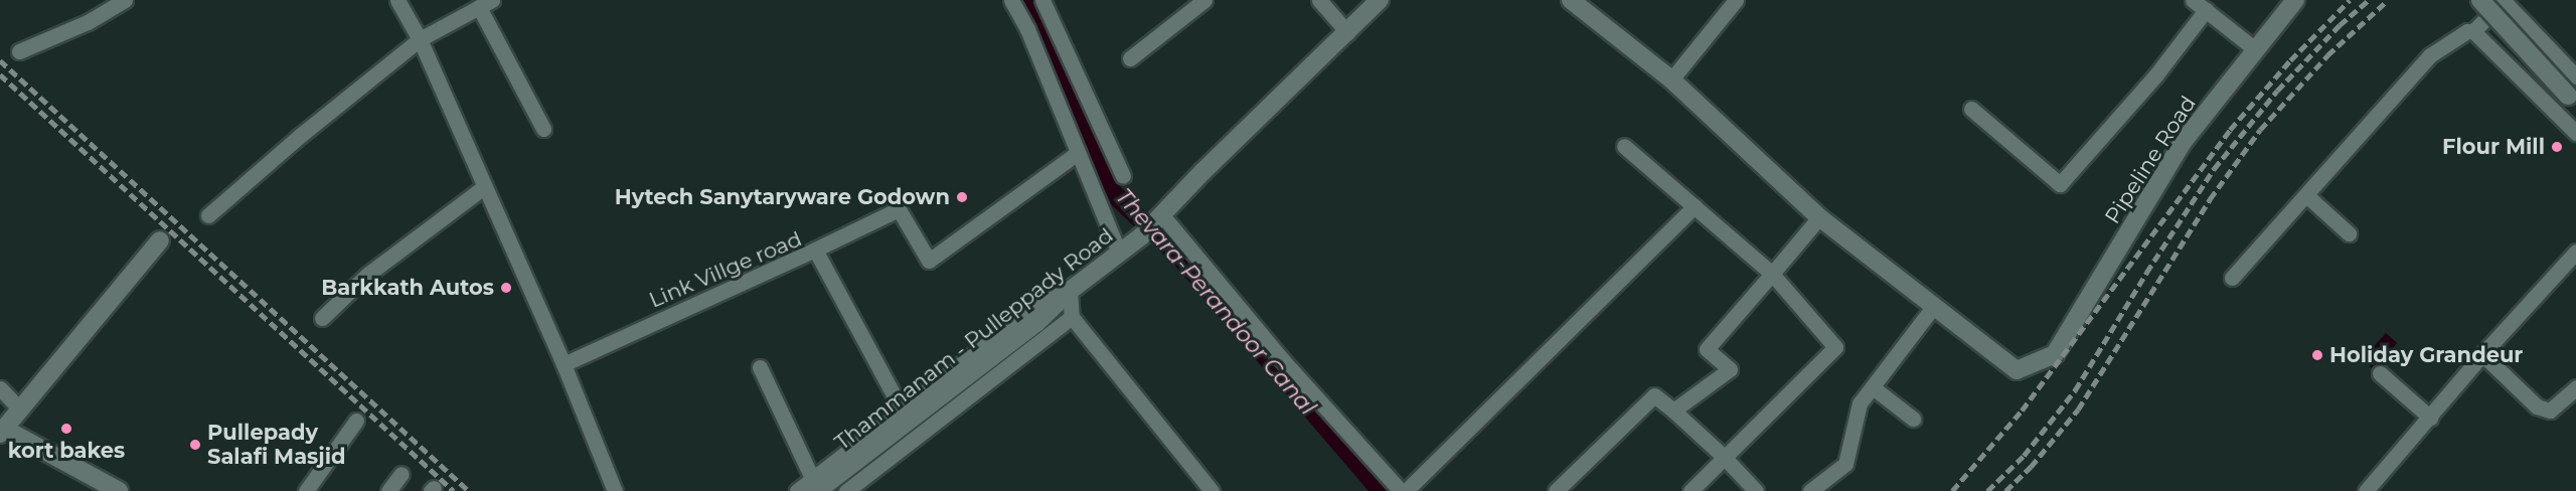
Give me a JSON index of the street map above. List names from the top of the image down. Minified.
{"streets":{"street":["Pipeline Road","Link Villge road","Thammanam - Pulleppady Road"]},"water":["Thevara-Perandoor Canal"],"places":["Flour Mill","Hytech Sanytaryware Godown","Barkkath Autos","Holiday Grandeur","kort bakes","Pullepady Salafi Masjid"]}
